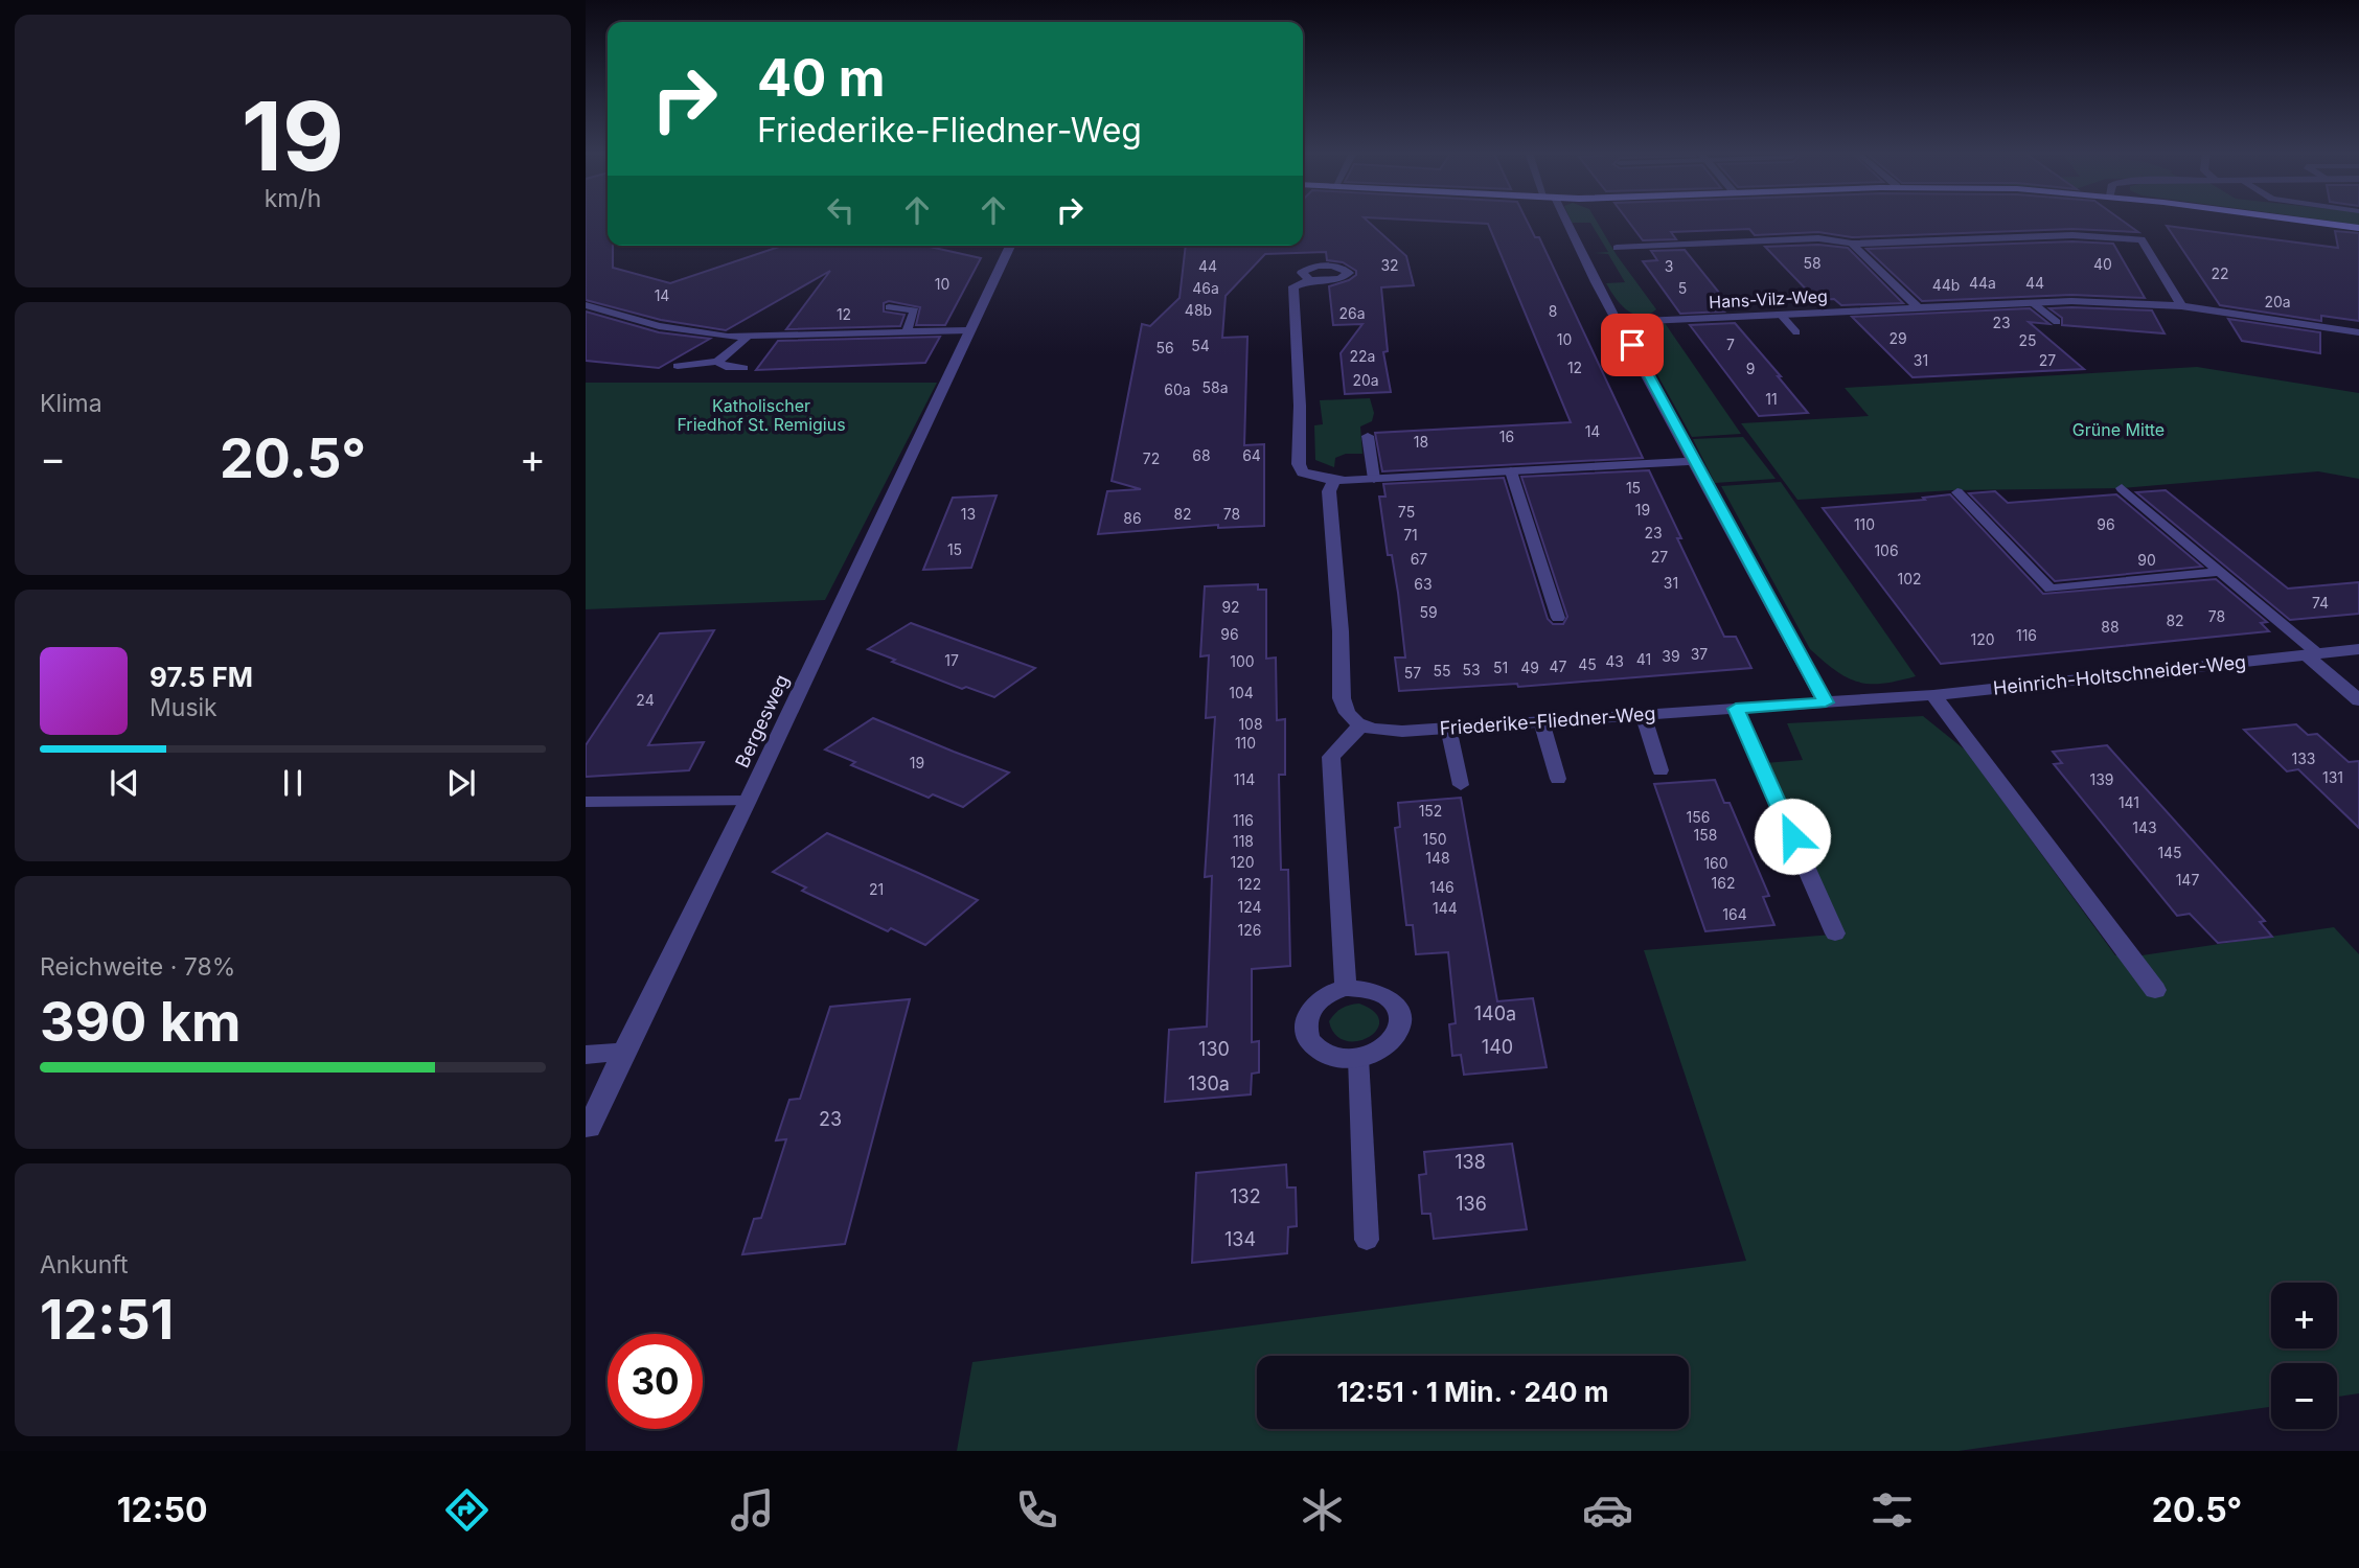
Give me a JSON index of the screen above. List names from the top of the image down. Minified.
{"streets":{"street":["Hans-Vilz-Weg","Heinrich-Holtschneider-Weg","Bergesweg","Friederike-Fliedner-Weg"]},"crossings":[["Heinrich-Holtschneider-Weg","Friederike-Fliedner-Weg"]],"parks":["Katholischer Friedhof St. Remigius","Grüne Mitte"],"house_numbers":["58","40","32","44","3","22","44a","44","10","44b","46a","5","14","20a","48b","8","26a","12","23","29","10","25","7","54","56","22a","31","27","12","9","20a","58a","60a","11","14","16","18","68","64","72","15","19","75","13","82","78","86","110","96","23","71","15","106","27","67","90","102","31","63","74","92","59","78","82","88","96","116","120","37","39","41","17","100","43","45","47","51","49","53","55","57","104","24","108","110","133","19","131","114","139","141","152","156","116","143","158","150","118","145","148","120","160","147","162","122","146","21","124","144","164","126","140a","140","130","130a","23","138","132","136","134"],"page":{"tile":[["19","km/h"],"Klima",["Reichweite · 78%","390 km"],["Ankunft","12:51"]],"turn":["40 m","Friederike-Fliedner-Weg"],"heat":["−","20.5°","+"],"song":["97.5 FM","Musik"],"map_buttons":["+","−"],"limit":"30","trip":"12:51 · 1 Min. · 240 m","tabs":["12:50","20.5°"]}}
